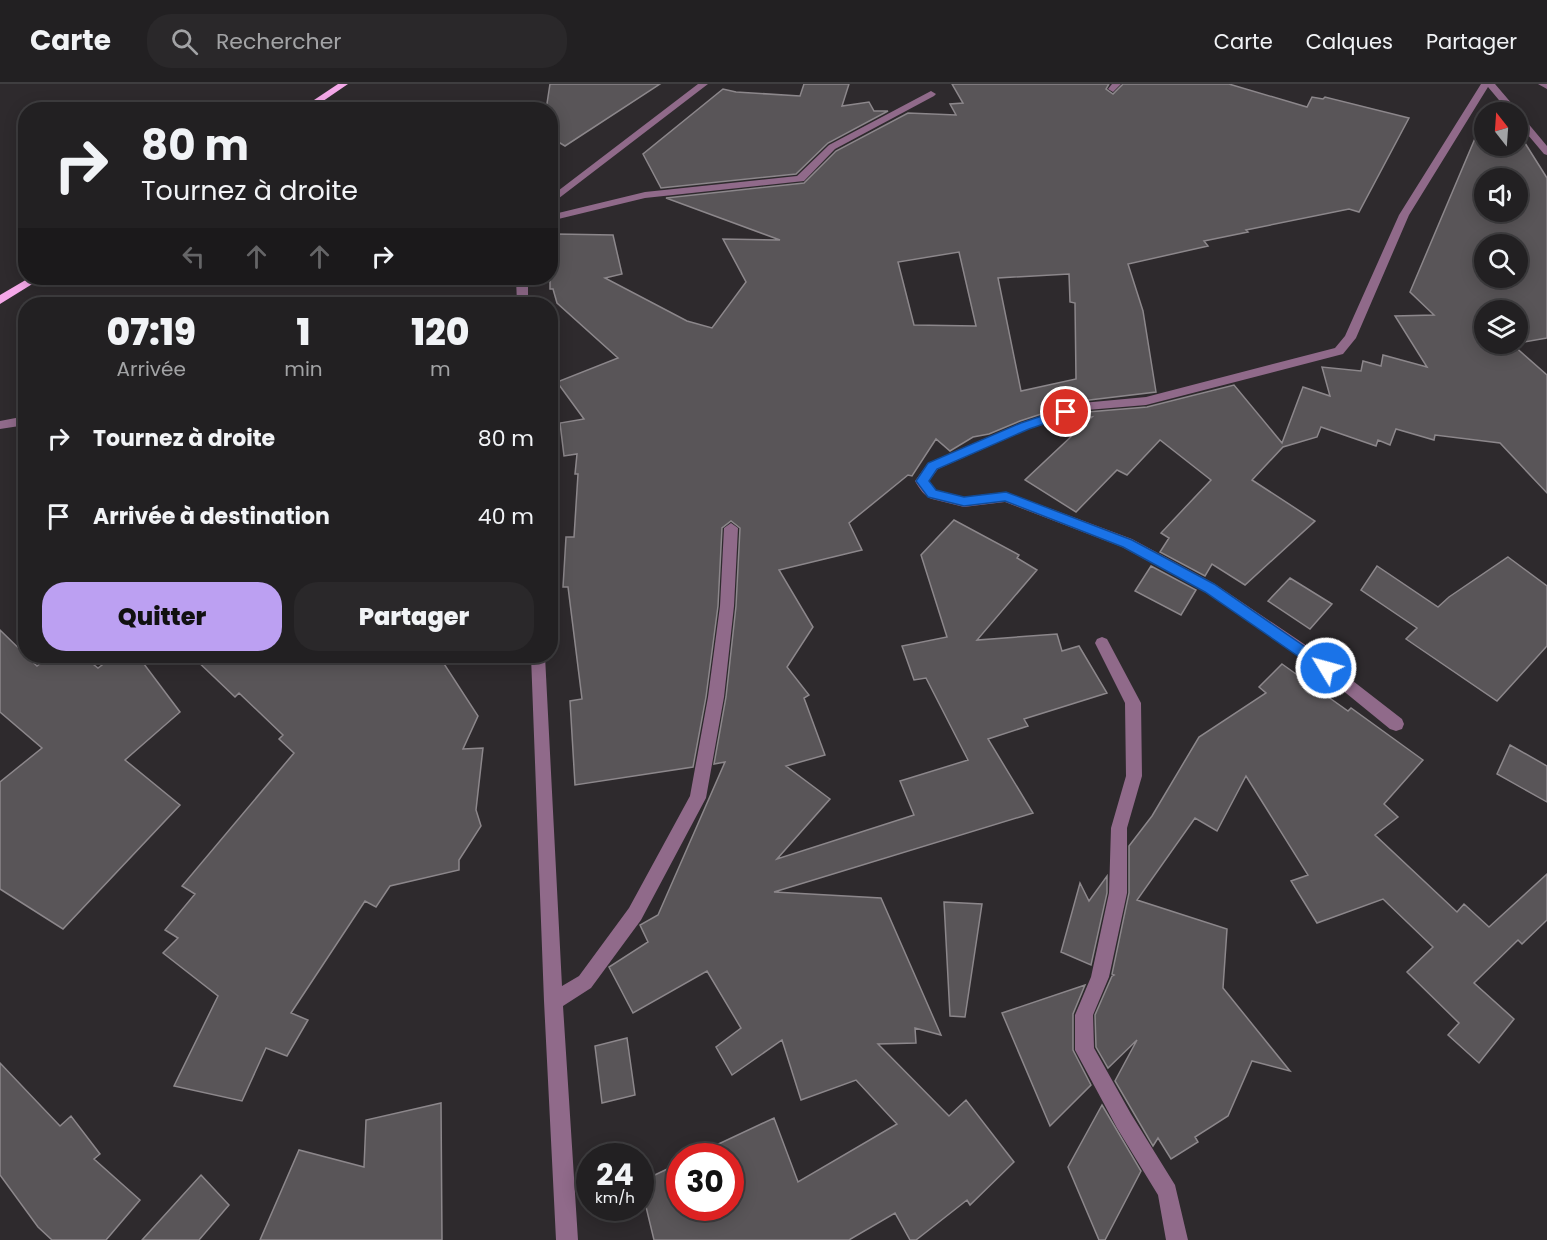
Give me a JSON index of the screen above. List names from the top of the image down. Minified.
{"north":"top","page":{"header":"Carte","search":"Rechercher","nav":["Carte","Calques","Partager"],"turn":["80 m","Tournez à droite"],"eta":["07:19","Arrivée","1","min","120","m"],"list":[{"name":"Tournez à droite","value":"80 m"},{"name":"Arrivée à destination","value":"40 m"}],"buttons":["Quitter","Partager"],"speed":"24 km/h","limit":"30"}}
